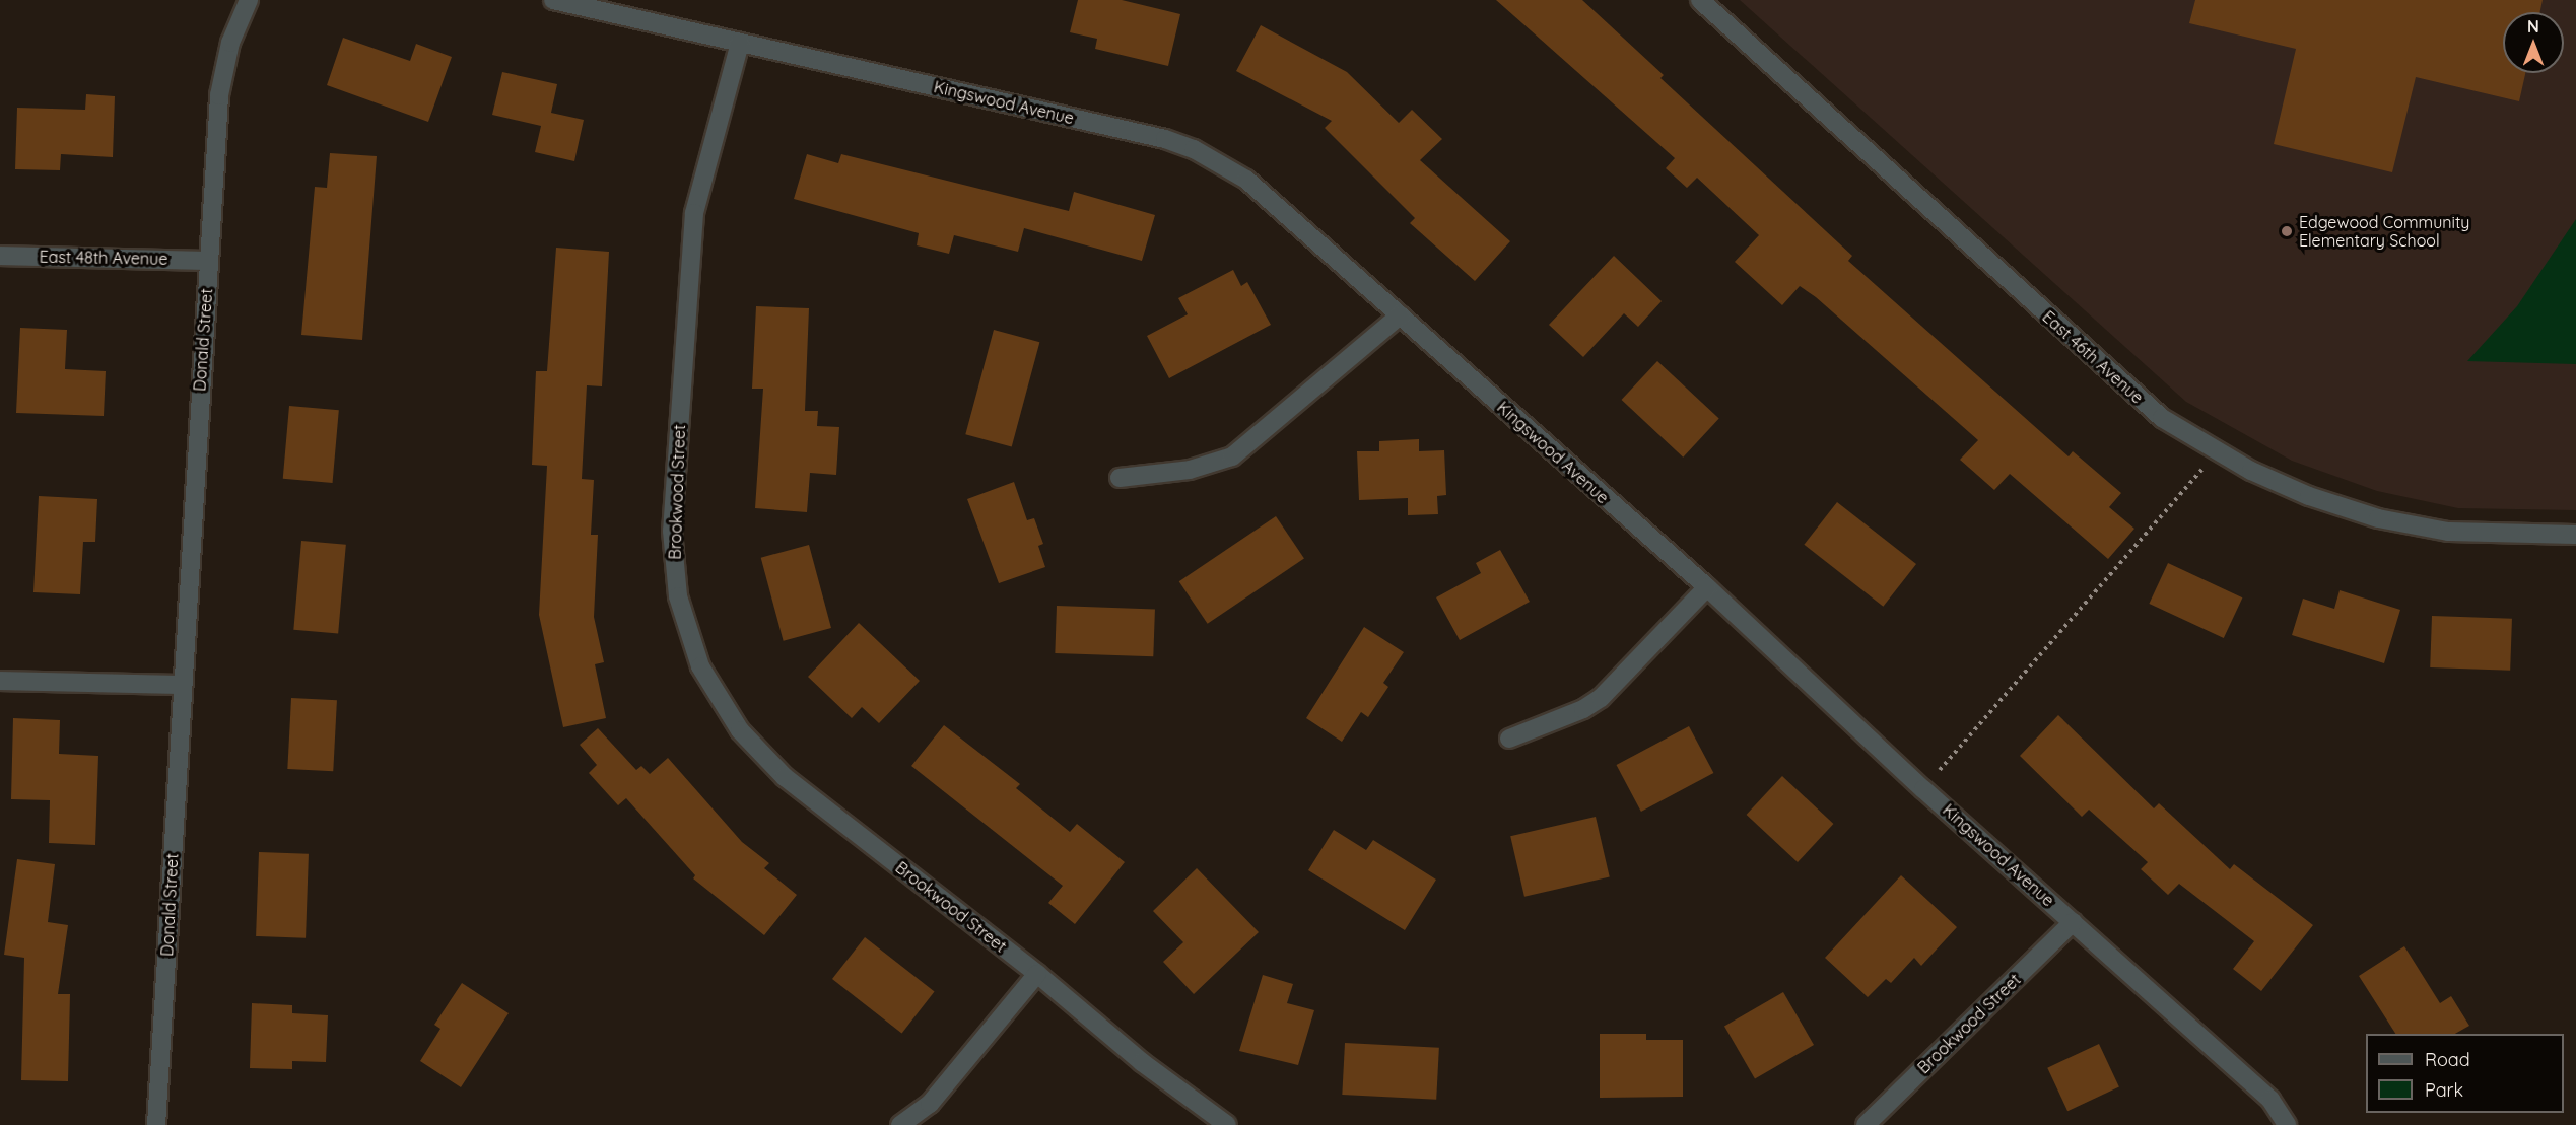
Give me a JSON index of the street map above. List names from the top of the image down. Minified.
{"streets":{"street":["Kingswood Avenue","East 48th Avenue","Donald Street","East 46th Avenue","Brookwood Street"]},"crossings":[["Kingswood Avenue","Brookwood Street"],["East 48th Avenue","Donald Street"]],"places":["Edgewood Community Elementary School"],"legend":["Road","Park"],"north":"top"}
